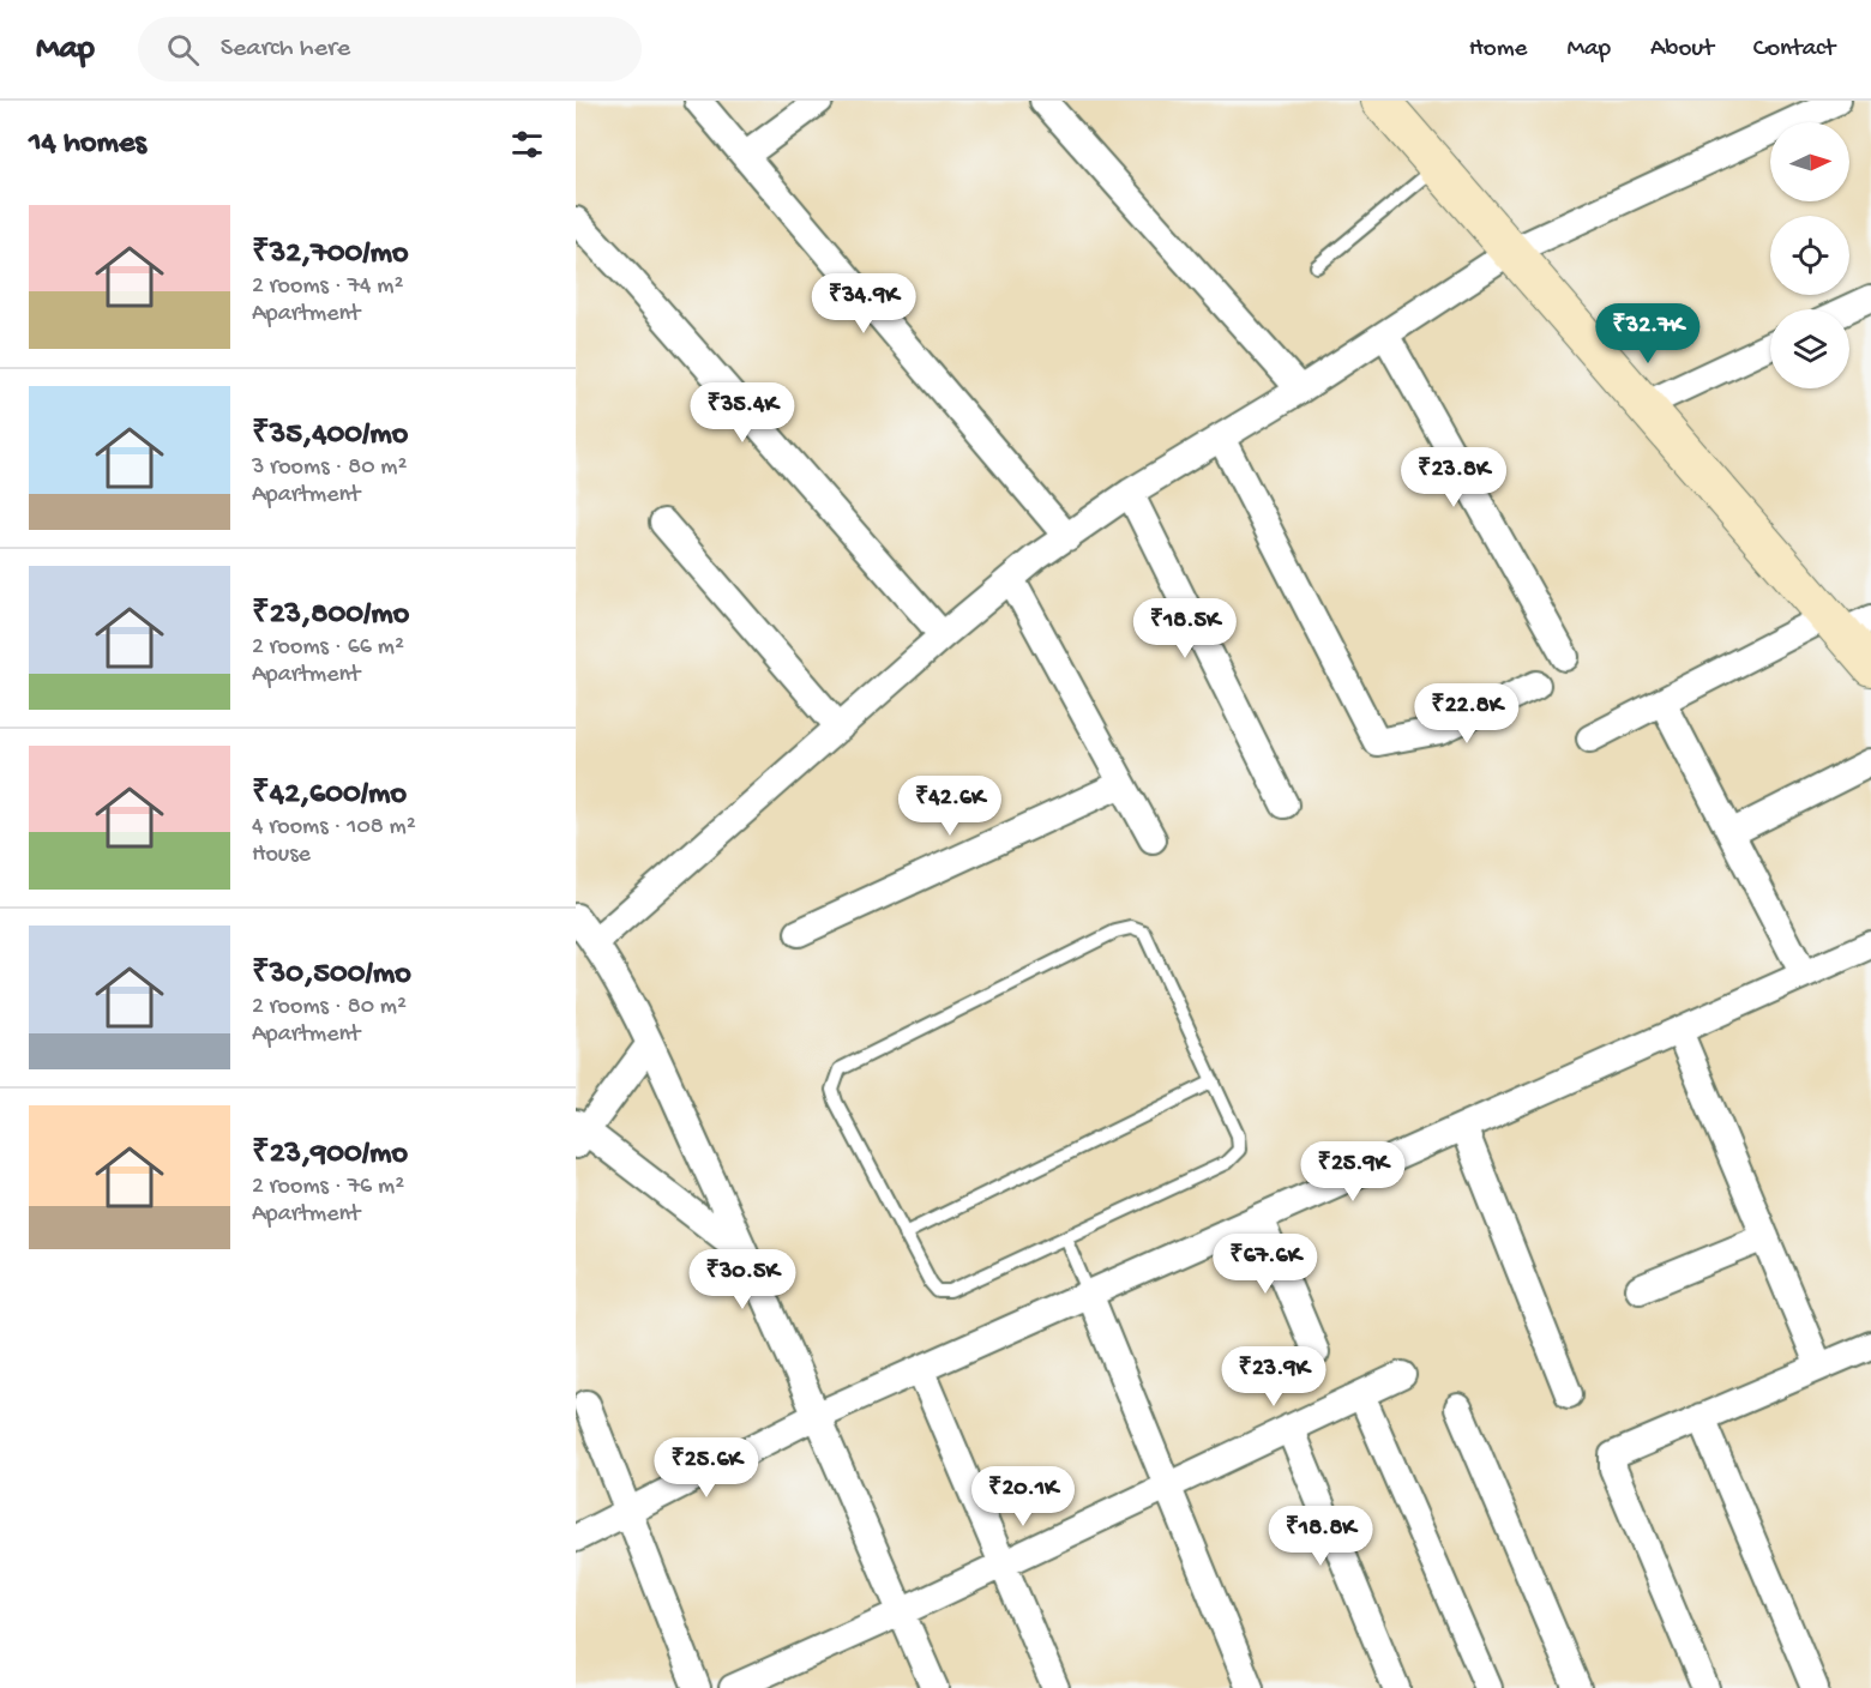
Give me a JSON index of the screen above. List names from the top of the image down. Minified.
{"north":"right","page":{"header":"Map","search":"Search here","nav":["Home","Map","About","Contact"],"heading":"14 homes","list":[{"name":"₹32,700/mo","note":"2 rooms · 74 m² · Apartment"},{"name":"₹35,400/mo","note":"3 rooms · 80 m² · Apartment"},{"name":"₹23,800/mo","note":"2 rooms · 66 m² · Apartment"},{"name":"₹42,600/mo","note":"4 rooms · 108 m² · House"},{"name":"₹30,500/mo","note":"2 rooms · 80 m² · Apartment"},{"name":"₹23,900/mo","note":"2 rooms · 76 m² · Apartment"}],"price":["₹34.9K","₹32.7K","₹35.4K","₹23.8K","₹18.5K","₹22.8K","₹42.6K","₹25.9K","₹67.6K","₹30.5K","₹23.9K","₹25.6K","₹20.1K","₹18.8K"]}}
